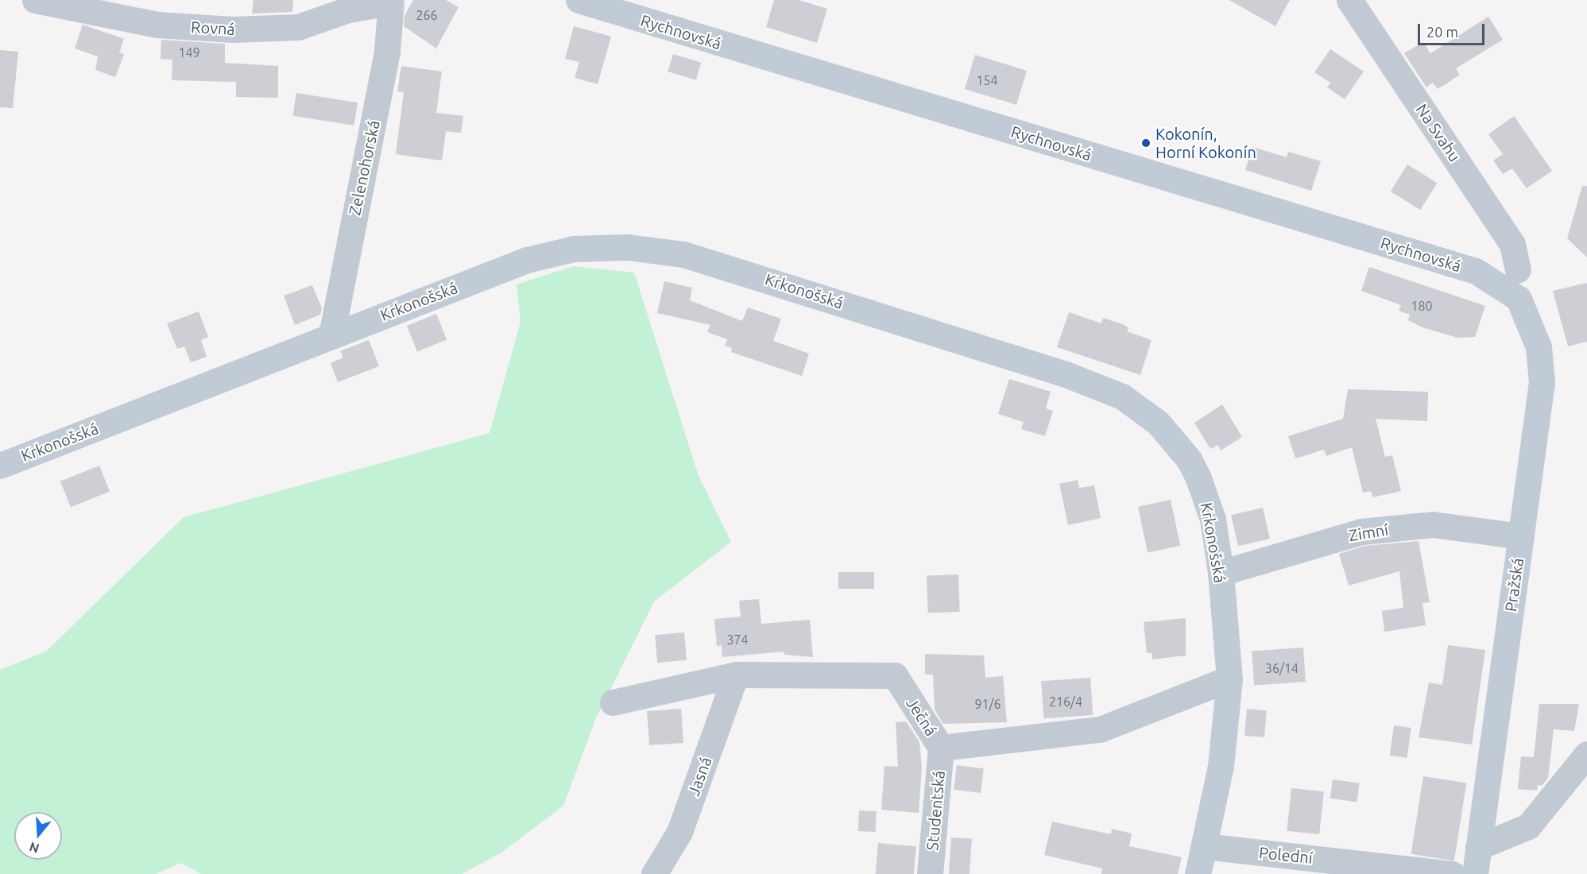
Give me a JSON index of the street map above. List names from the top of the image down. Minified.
{"streets":{"street":["Rovná","Rychnovská","Na Svahu","Zelenohorská","Krkonošská","Zimní","Pražská","Ječná","Jasná","Studentská","Polední"]},"crossings":[["Rovná","Zelenohorská"],["Rychnovská","Pražská"],["Zelenohorská","Krkonošská"],["Krkonošská","Zimní"],["Krkonošská","Ječná"],["Krkonošská","Polední"],["Zimní","Pražská"],["Ječná","Jasná"],["Ječná","Studentská"]],"places":["Kokonín, Horní Kokonín"],"house_numbers":["266","149","154","180","374","36/14","216/4","91/6"],"scale_bar":"20 m","north":"bottom"}
